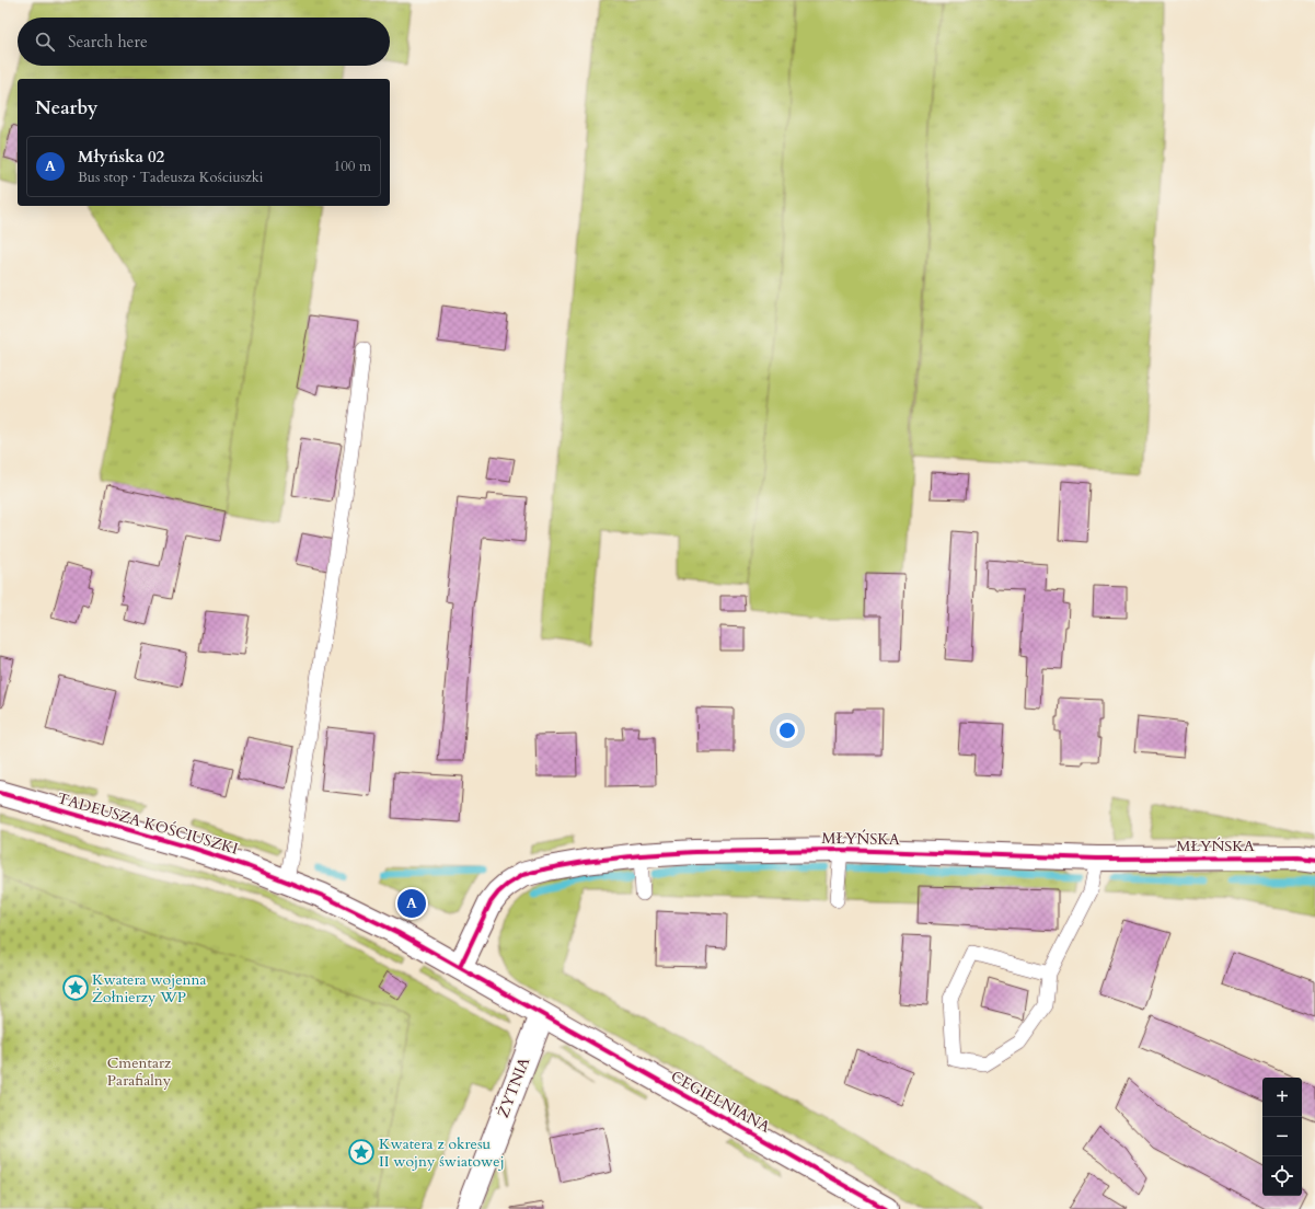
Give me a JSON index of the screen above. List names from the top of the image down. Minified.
{"streets":{"street":["TADEUSZA KOŚCIUSZKI","MŁYŃSKA","ŻYTNIA","CEGIELNIANA"]},"crossings":[["TADEUSZA KOŚCIUSZKI","MŁYŃSKA"],["TADEUSZA KOŚCIUSZKI","ŻYTNIA"],["TADEUSZA KOŚCIUSZKI","CEGIELNIANA"],["ŻYTNIA","CEGIELNIANA"]],"parks":["Cmentarz Parafialny"],"places":{"place":["Kwatera wojenna Żołnierzy WP","Kwatera z okresu II wojny światowej"]},"page":{"search":"Search here","heading":"Nearby","list":[{"mark":"A","name":"Młyńska 02","note":"Bus stop · Tadeusza Kościuszki","value":"100 m"}],"pins":"A","map_buttons":["+","−"]}}
